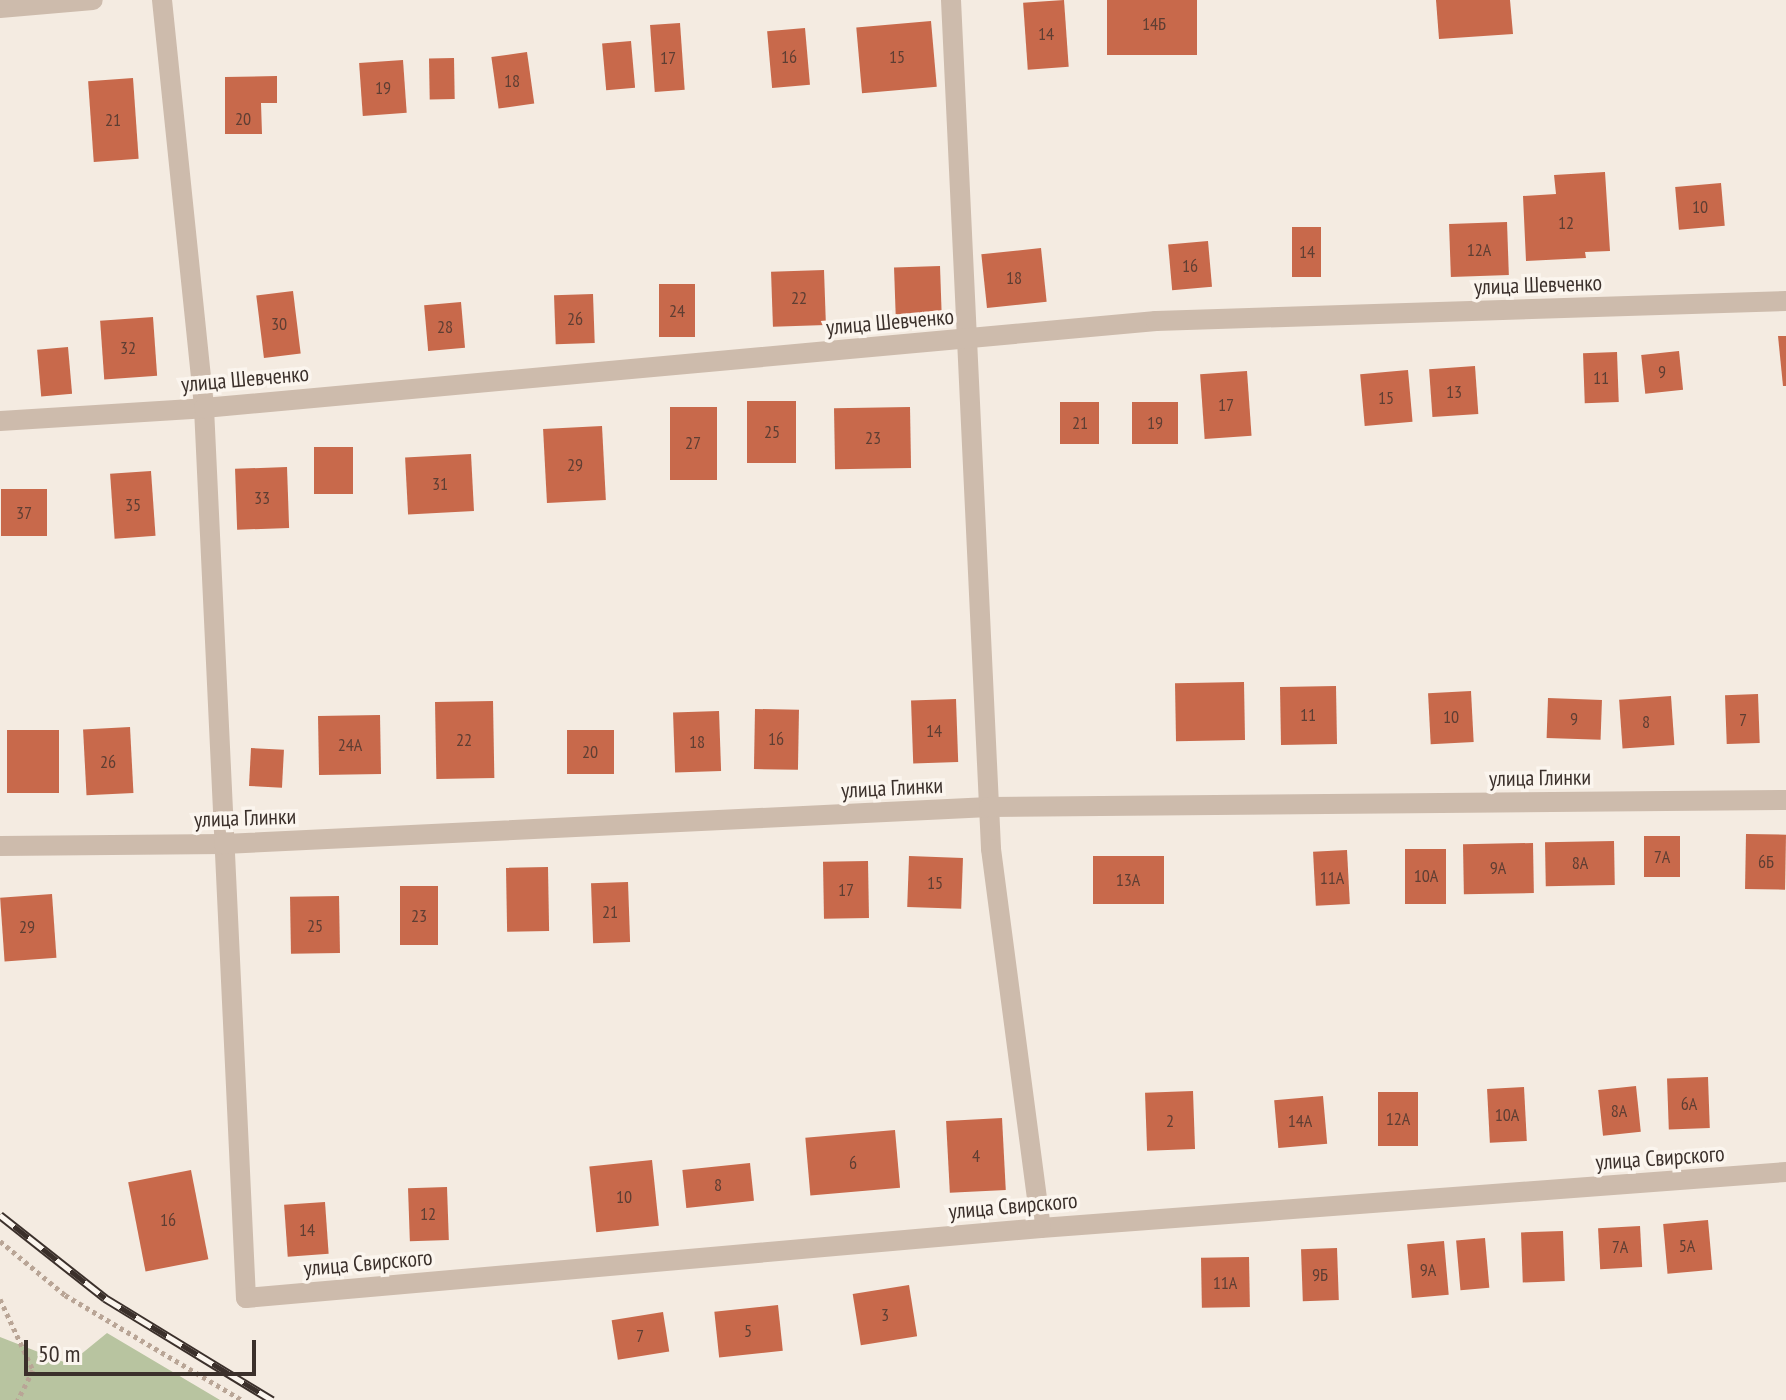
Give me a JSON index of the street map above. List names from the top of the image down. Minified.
{"streets":{"street":["улица Шевченко","улица Глинки","улица Свирского"]},"crossings":[["улица Глинки","улица Свирского"]],"house_numbers":["14Б","14","16","15","17","18","19","20","21","10","12","12А","14","16","18","22","24","26","30","28","32","9","11","13","15","17","21","19","25","23","27","29","31","33","35","37","11","10","9","7","8","14","16","22","18","24А","20","26","7А","6Б","8А","9А","10А","11А","13А","15","17","21","23","25","29","6А","8А","10А","12А","2","14А","4","6","8","10","12","16","14","5А","7А","9А","9Б","11А","3","5","7"],"scale_bar":"50 m"}
